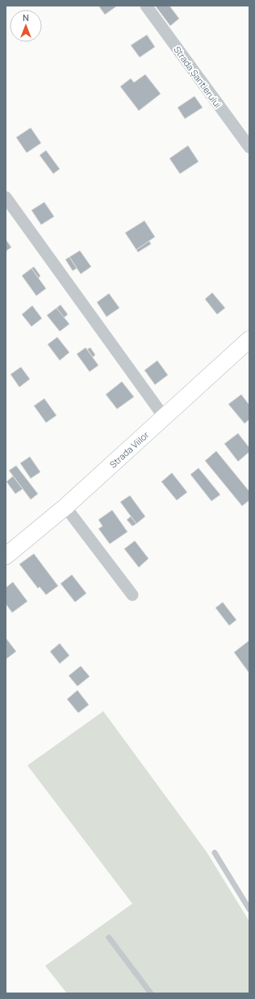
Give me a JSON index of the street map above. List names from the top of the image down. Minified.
{"streets":{"main road":["Strada Viilor"],"street":["Strada Șantierului"]},"north":"top"}
